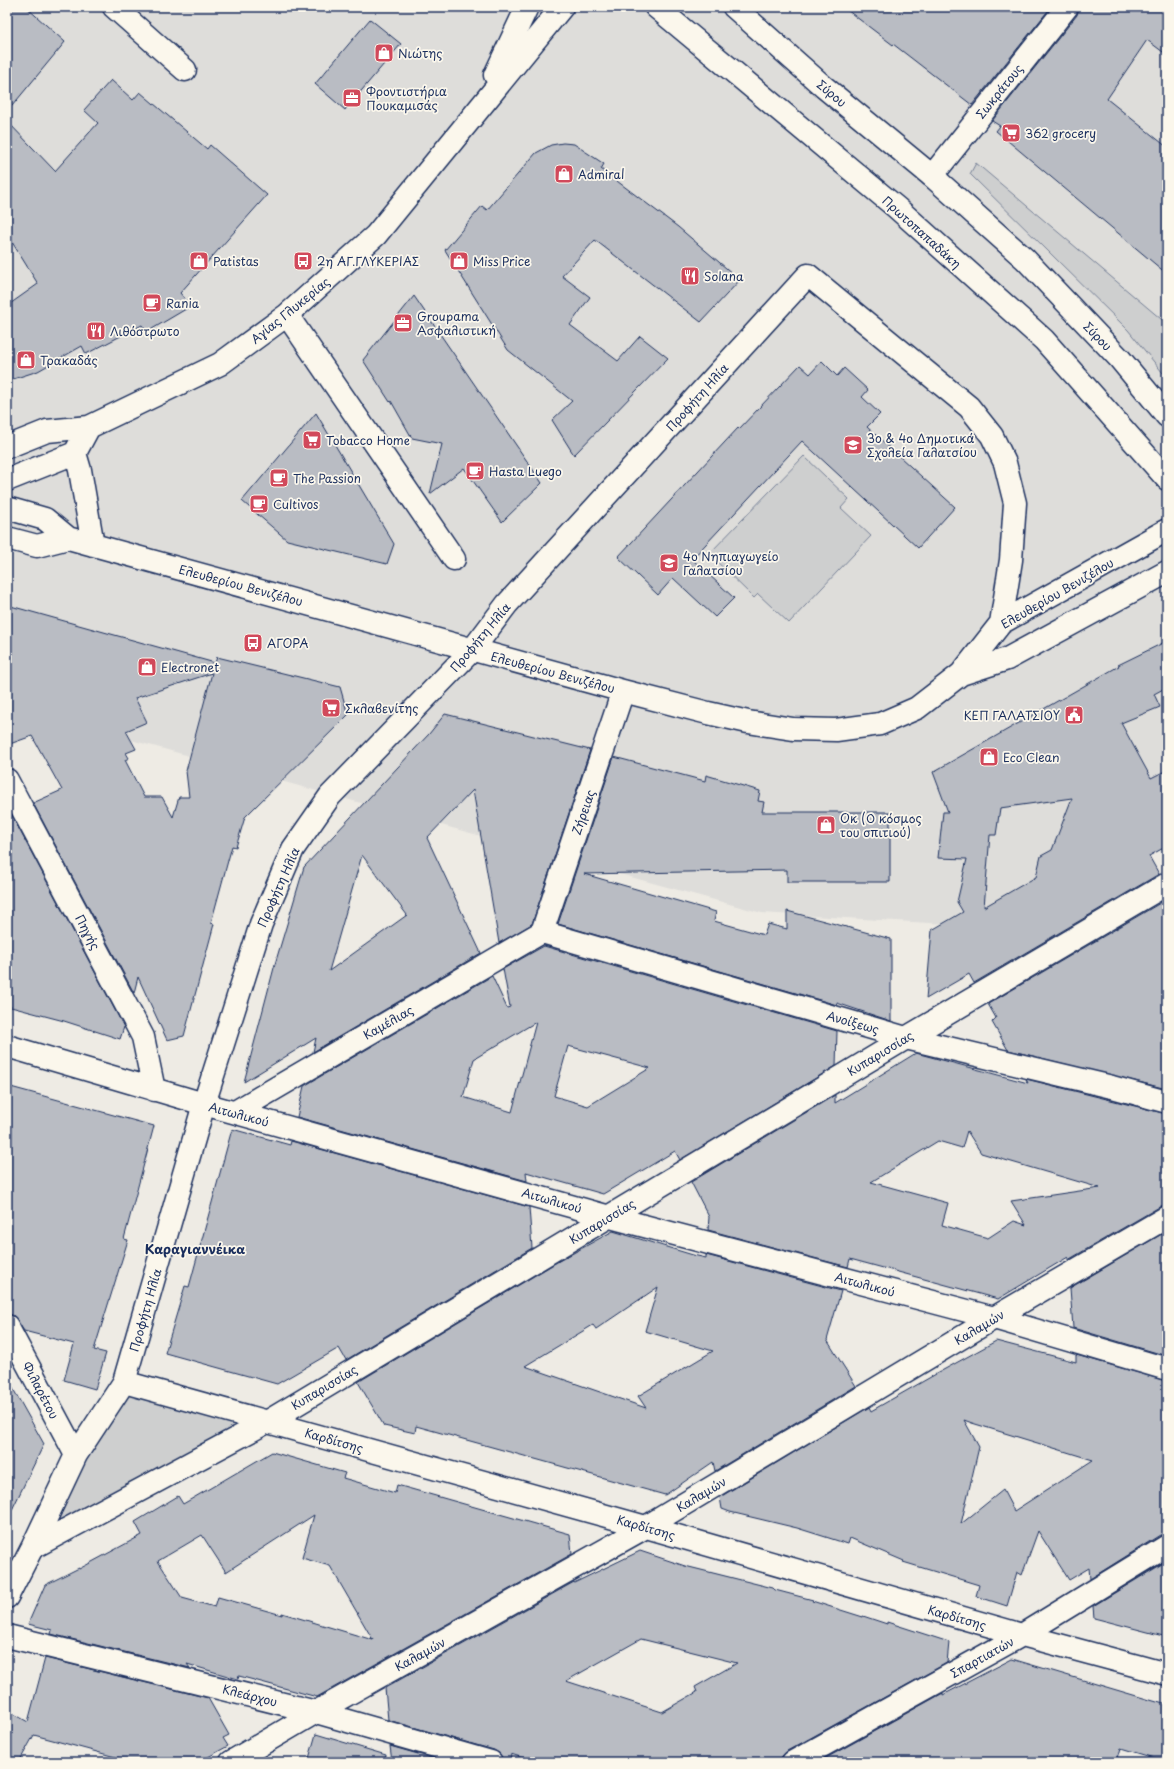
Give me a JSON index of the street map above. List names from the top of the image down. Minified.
{"streets":{"street":["Σωκράτους","Σύρου","Πρωτοπαπαδάκη","Αγίας Γλυκερίας","Προφήτη Ηλία","Ελευθερίου Βενιζέλου","Ζήρειας","Πηγής","Καμέλιας","Ανοίξεως","Κυπαρισσίας","Αιτωλικού","Καλαμών","Φιλαρέτου","Καρδίτσης","Σπαρτιατών","Κλεάρχου"]},"crossings":[["Σωκράτους","Σύρου"],["Προφήτη Ηλία","Ελευθερίου Βενιζέλου"],["Προφήτη Ηλία","Κυπαρισσίας"],["Προφήτη Ηλία","Αιτωλικού"],["Προφήτη Ηλία","Φιλαρέτου"],["Προφήτη Ηλία","Καρδίτσης"],["Ελευθερίου Βενιζέλου","Ζήρειας"],["Ζήρειας","Καμέλιας"],["Ζήρειας","Ανοίξεως"],["Πηγής","Αιτωλικού"],["Καμέλιας","Ανοίξεως"],["Καμέλιας","Αιτωλικού"],["Ανοίξεως","Κυπαρισσίας"],["Κυπαρισσίας","Αιτωλικού"],["Κυπαρισσίας","Καρδίτσης"],["Αιτωλικού","Καλαμών"],["Καλαμών","Καρδίτσης"],["Καλαμών","Κλεάρχου"],["Καρδίτσης","Σπαρτιατών"]],"districts":["Καραγιαννέικα"],"places":{"shop":["Νιώτης","Admiral","Patistas","Miss Price","Τρακαδάς","Electronet","Eco Clean","Οκ (Ο κόσμος του σπιτιού)"],"office":["Φροντιστήρια Πουκαμισάς","Groupama Ασφαλιστική"],"supermarket":["362 grocery","Tobacco Home","Σκλαβενίτης"],"bus stop":["2η ΑΓ.ΓΛΥΚΕΡΙΑΣ","ΑΓΟΡΑ"],"restaurant":["Solana","Λιθόστρωτο"],"cafe":["Rania","Hasta Luego","The Passion","Cultivos"],"school or university":["3ο & 4ο Δημοτικά Σχολεία Γαλατσίου","4ο Νηπιαγωγείο Γαλατσίου"],"public building":["ΚΕΠ ΓΑΛΑΤΣΙΟΥ"]}}
